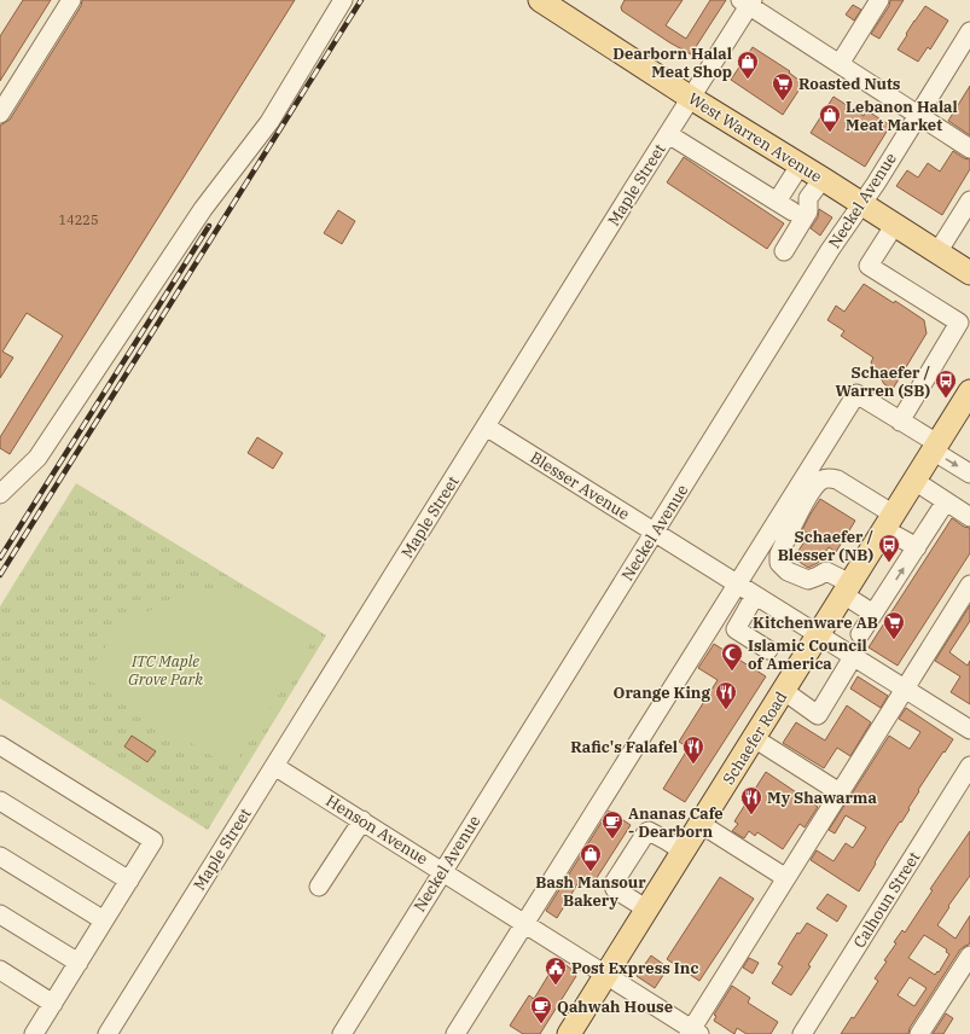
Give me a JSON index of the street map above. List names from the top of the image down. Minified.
{"streets":{"main road":["West Warren Avenue","Schaefer Road"],"street":["Maple Street","Neckel Avenue","Blesser Avenue","Henson Avenue","Calhoun Street"]},"crossings":[["West Warren Avenue","Maple Street"],["West Warren Avenue","Neckel Avenue"],["Maple Street","Blesser Avenue"],["Maple Street","Henson Avenue"],["Neckel Avenue","Blesser Avenue"],["Neckel Avenue","Henson Avenue"],["Blesser Avenue","Schaefer Road"],["Schaefer Road","Henson Avenue"]],"parks":["ITC Maple Grove Park"],"places":{"shop":["Dearborn Halal Meat Shop","Lebanon Halal Meat Market","Bash Mansour Bakery"],"supermarket":["Roasted Nuts","Kitchenware AB"],"bus stop":["Schaefer / Warren (SB)","Schaefer / Blesser (NB)"],"mosque":["Islamic Council of America"],"restaurant":["Orange King","Rafic's Falafel","My Shawarma"],"cafe":["Ananas Cafe - Dearborn","Qahwah House"],"public building":["Post Express Inc"]},"house_numbers":["14225"]}
